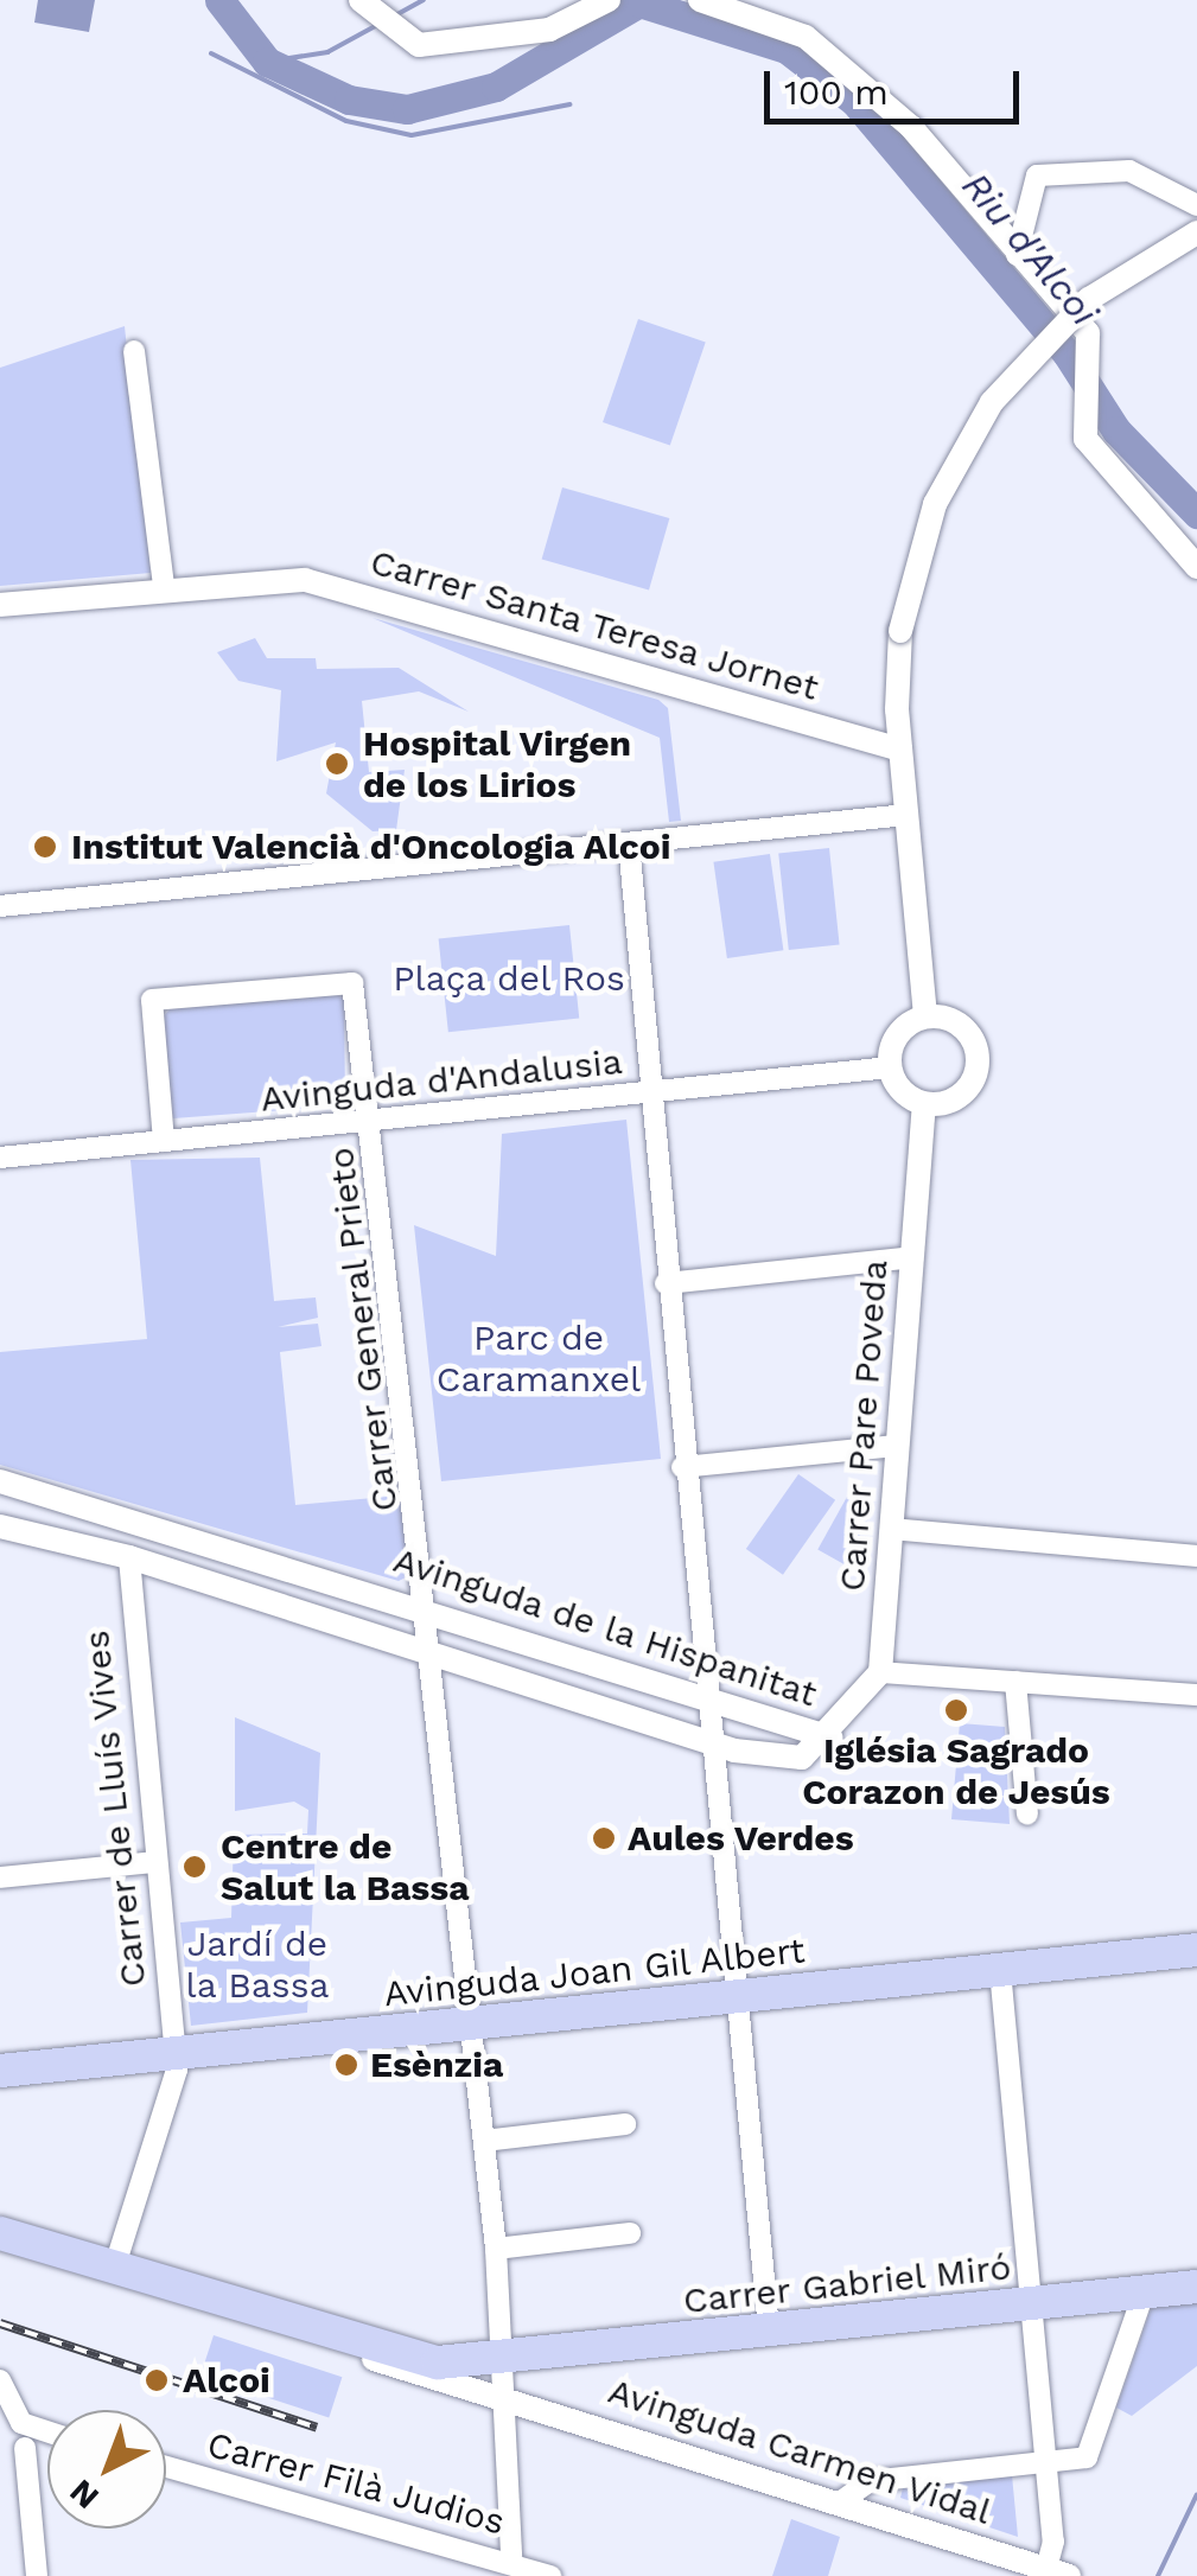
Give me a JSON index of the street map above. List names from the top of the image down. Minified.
{"streets":{"main road":["Avinguda Joan Gil Albert","Carrer Gabriel Miró"],"street":["Carrer Santa Teresa Jornet","Avinguda d'Andalusia","Carrer General Prieto","Carrer Pare Poveda","Avinguda de la Hispanitat","Carrer de Lluís Vives","Avinguda Carmen Vidal","Carrer Filà Judios"]},"crossings":[["Avinguda d'Andalusia","Carrer General Prieto"],["Avinguda d'Andalusia","Carrer Pare Poveda"],["Carrer General Prieto","Avinguda de la Hispanitat"],["Carrer General Prieto","Avinguda Joan Gil Albert"],["Carrer General Prieto","Carrer Gabriel Miró"],["Carrer General Prieto","Avinguda Carmen Vidal"],["Carrer General Prieto","Carrer Filà Judios"],["Avinguda de la Hispanitat","Carrer de Lluís Vives"],["Carrer de Lluís Vives","Avinguda Joan Gil Albert"],["Carrer de Lluís Vives","Carrer Gabriel Miró"],["Carrer Gabriel Miró","Avinguda Carmen Vidal"]],"water":["Riu d'Alcoi"],"parks":["Plaça del Ros","Parc de Caramanxel","Jardí de la Bassa"],"places":["Hospital Virgen de los Lirios","Institut Valencià d'Oncologia Alcoi","Iglésia Sagrado Corazon de Jesús","Aules Verdes","Centre de Salut la Bassa","Esènzia","Alcoi"],"scale_bar":"100 m","north":"bottom left"}
